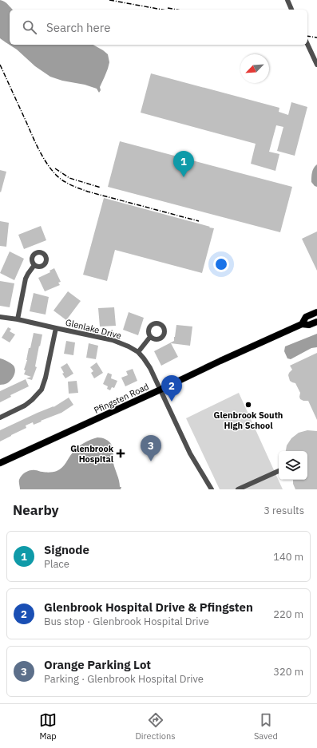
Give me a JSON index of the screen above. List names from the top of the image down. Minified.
{"streets":{"main road":["Pfingsten Road"],"street":["Glenlake Drive"]},"crossings":[["Glenlake Drive","Pfingsten Road"]],"places":{"other":["Glenbrook South High School"],"health":["Glenbrook Hospital"]},"north":"bottom left","page":{"search":"Search here","pins":["1","2","3"],"heading":["Nearby","3 results"],"list":[{"mark":"1","name":"Signode","note":"Place","value":"140 m"},{"mark":"2","name":"Glenbrook Hospital Drive & Pfingsten","note":"Bus stop · Glenbrook Hospital Drive","value":"220 m"},{"mark":"3","name":"Orange Parking Lot","note":"Parking · Glenbrook Hospital Drive","value":"320 m"}],"nav":["Map","Directions","Saved"]}}
